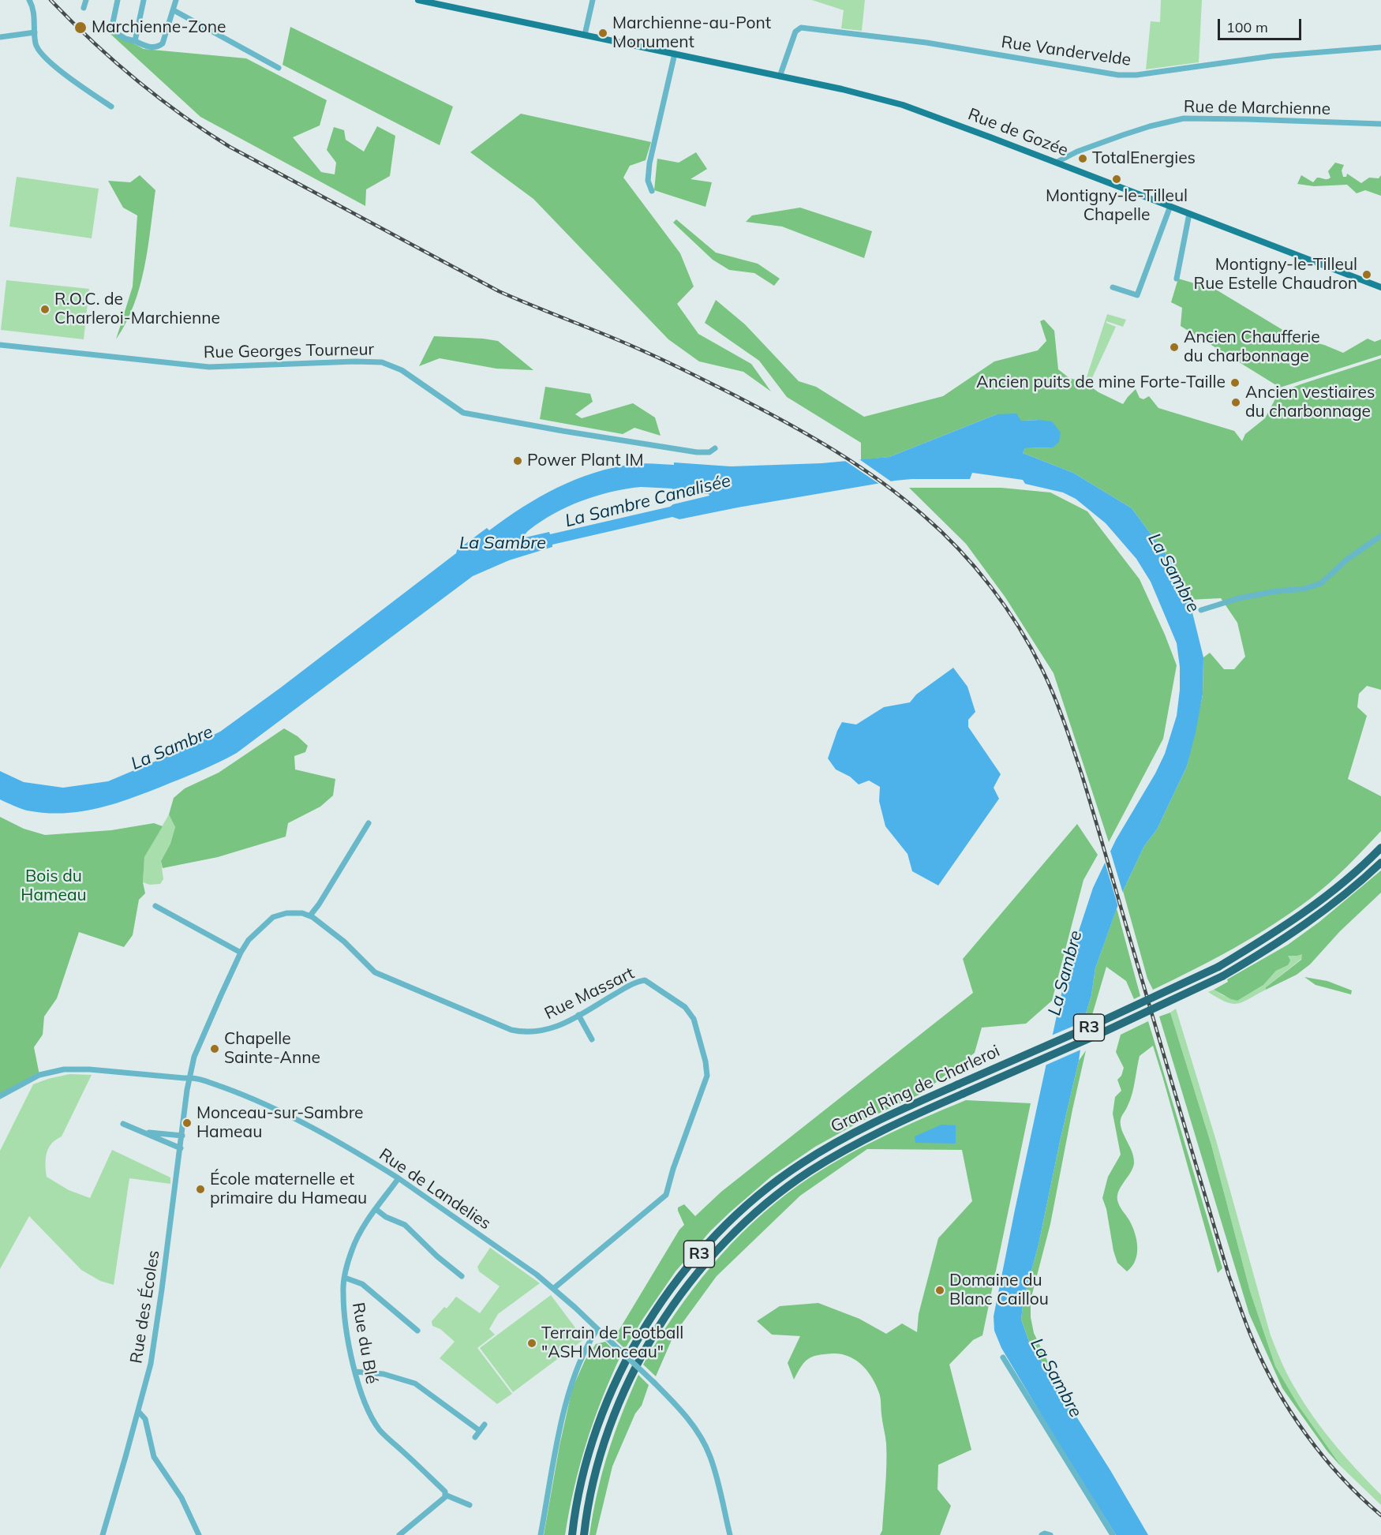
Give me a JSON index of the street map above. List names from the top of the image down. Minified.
{"streets":{"highway":["R3","Grand Ring de Charleroi"],"main road":["Rue de Gozée"],"street":["Rue Vandervelde","Rue de Marchienne","Rue Georges Tourneur","Rue Massart","Rue de Landelies","Rue des Écoles","Rue du Blé"]},"crossings":[["Rue Vandervelde","Rue de Gozée"],["Rue de Marchienne","Rue de Gozée"],["Rue Massart","Rue de Landelies"],["Rue Massart","Rue des Écoles"],["Rue de Landelies","Rue des Écoles"],["Rue de Landelies","Rue du Blé"]],"water":["La Sambre Canalisée","La Sambre"],"parks":["Bois du Hameau"],"places":["Marchienne-Zone","Marchienne-au-Pont Monument","TotalEnergies","Montigny-le-Tilleul Chapelle","Montigny-le-Tilleul Rue Estelle Chaudron","R.O.C. de Charleroi-Marchienne","Ancien Chaufferie du charbonnage","Ancien puits de mine Forte-Taille","Ancien vestiaires du charbonnage","Power Plant IM","Chapelle Sainte-Anne","Monceau-sur-Sambre Hameau","École maternelle et primaire du Hameau","Domaine du Blanc Caillou","Terrain de Football \"ASH Monceau\""],"scale_bar":"100 m"}
